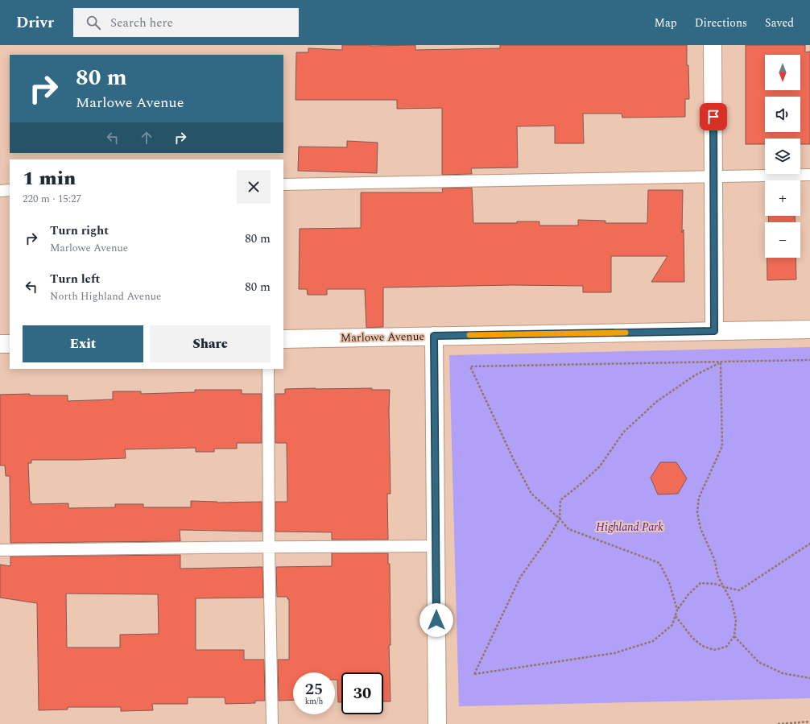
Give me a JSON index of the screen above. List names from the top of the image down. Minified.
{"streets":{"street":["Marlowe Avenue"]},"parks":["Highland Park"],"north":"bottom","page":{"header":"Drivr","search":"Search here","nav":["Map","Directions","Saved"],"map_buttons":["+","−"],"turn":["80 m","Marlowe Avenue"],"heading":["1 min","220 m · 15:27"],"list":[{"name":"Turn right","note":"Marlowe Avenue","value":"80 m"},{"name":"Turn left","note":"North Highland Avenue","value":"80 m"}],"buttons":["Exit","Share"],"speed":"25 km/h","limit":"30"}}
